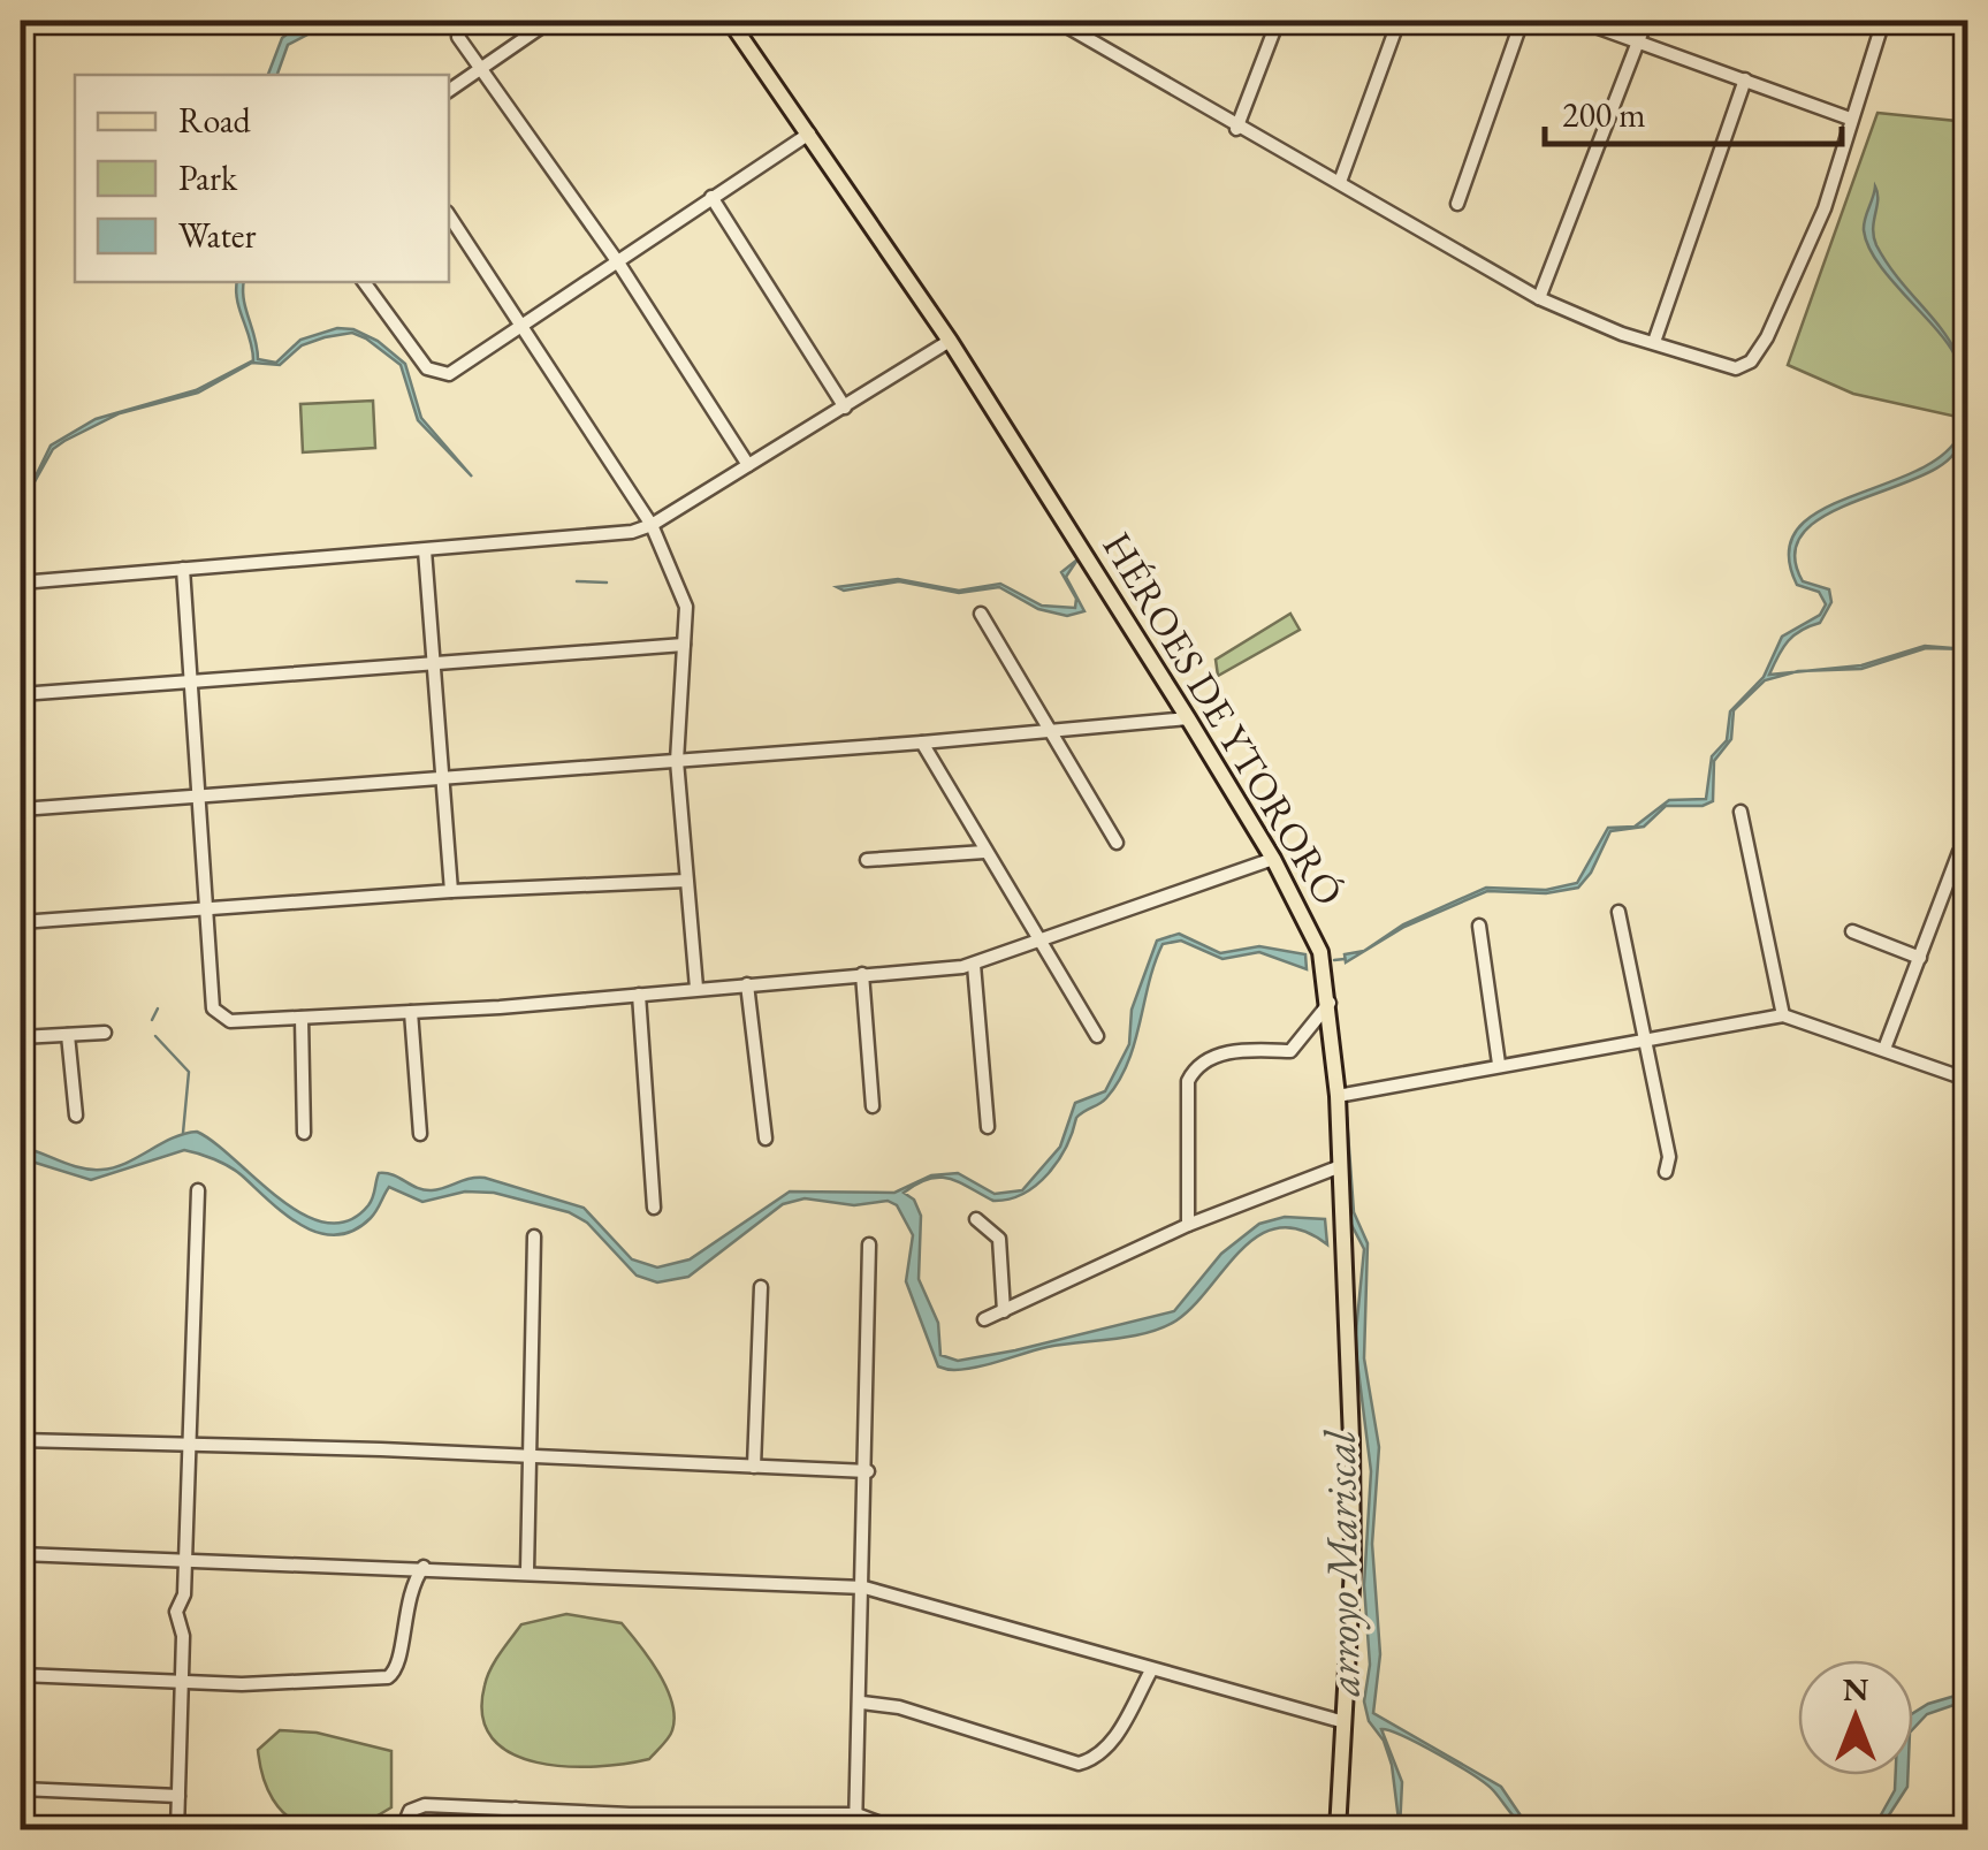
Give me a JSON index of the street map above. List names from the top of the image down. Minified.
{"streets":{"main road":["HÉROES DE YTORORÓ"]},"water":["arroyo Mariscal"],"legend":["Road","Park","Water"],"scale_bar":"200 m","north":"top"}
